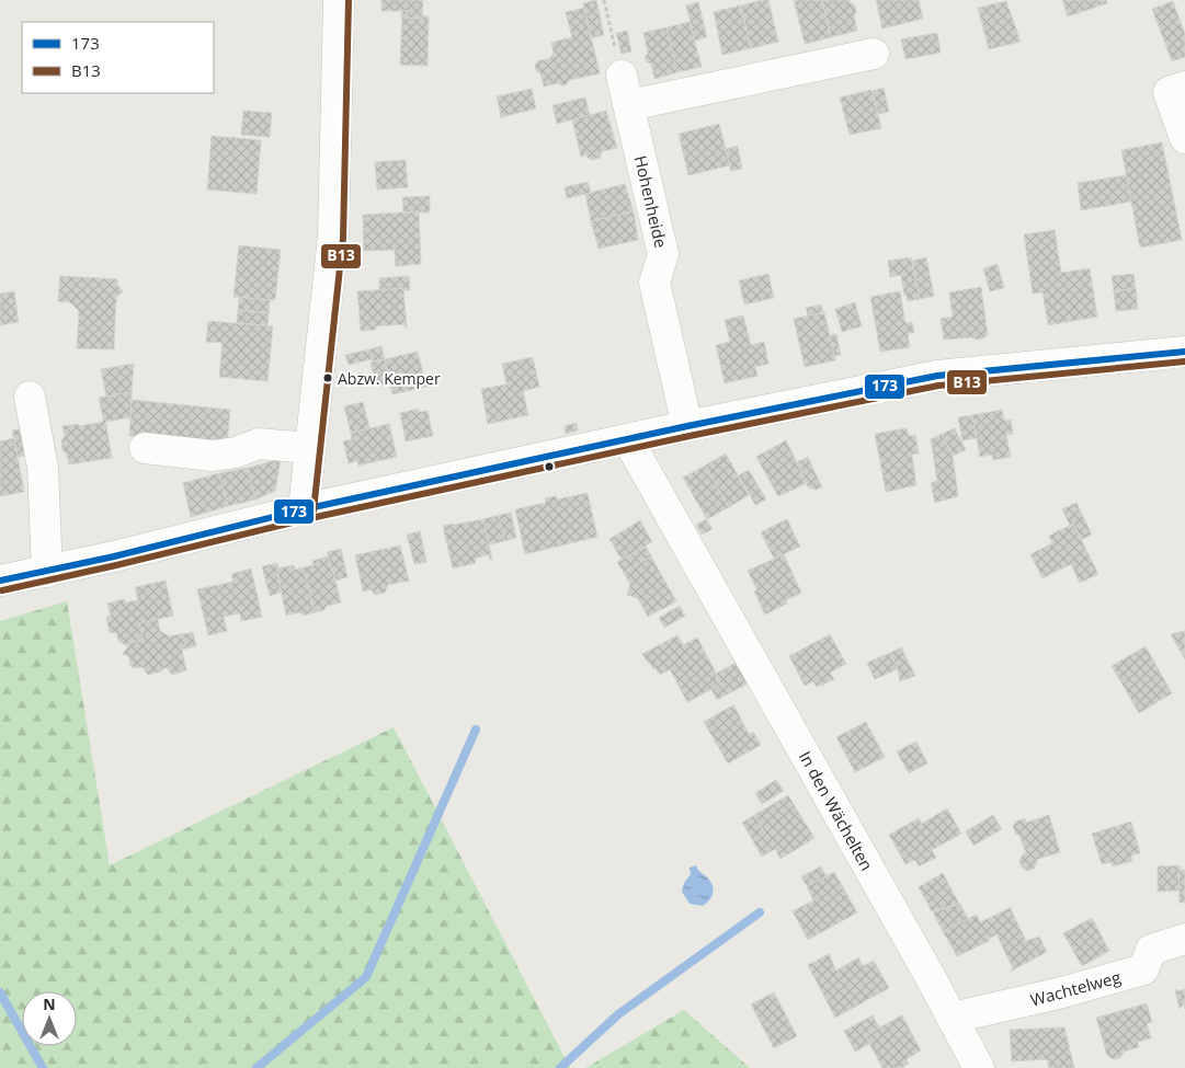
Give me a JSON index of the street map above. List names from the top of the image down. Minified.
{"streets":{"street":["Hohenheide","In den Wächelten","Wachtelweg"]},"crossings":[["In den Wächelten","Wachtelweg"]],"places":["Abzw. Kemper"],"lines":["transit line B13","transit line 173"],"legend":["173","B13"],"north":"top"}
